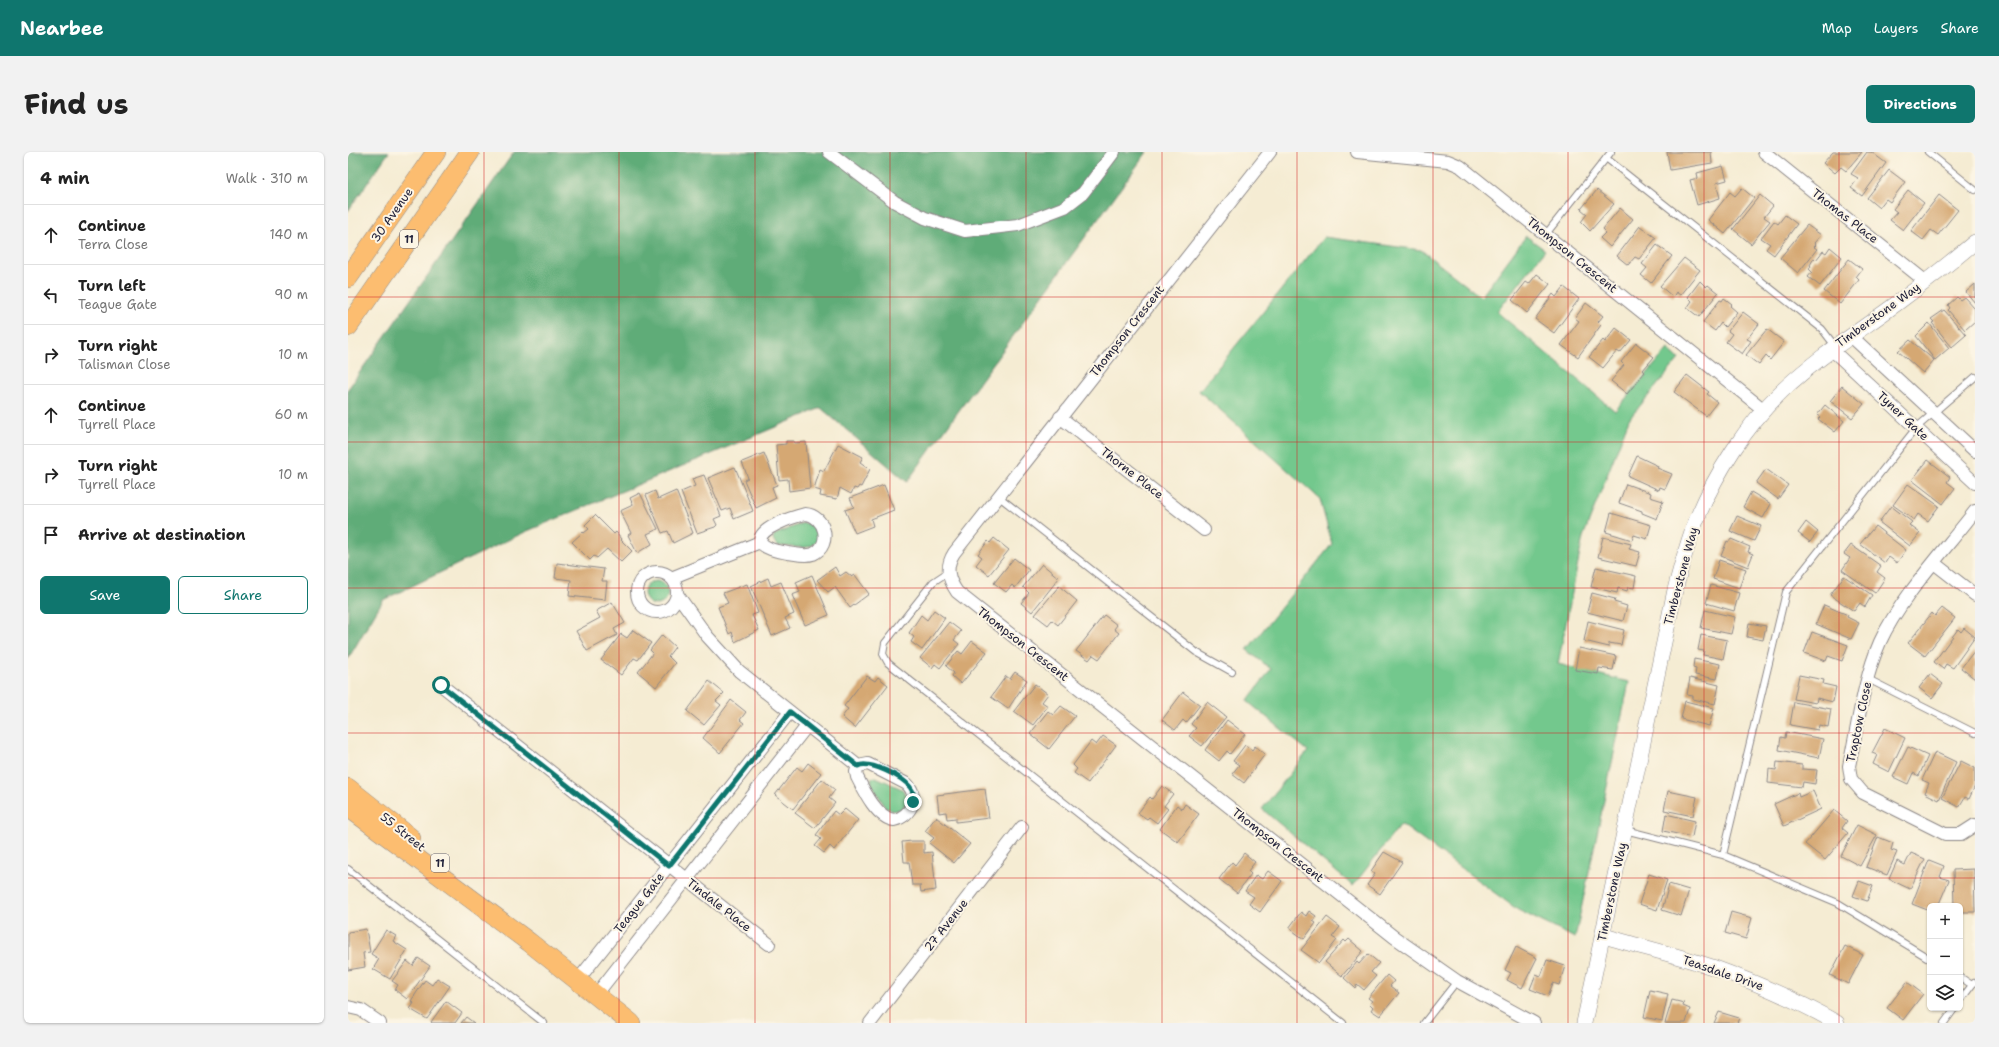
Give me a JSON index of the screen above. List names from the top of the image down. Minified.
{"streets":{"main road":["30 Avenue","11","55 Street"],"street":["Thomas Place","Thompson Crescent","Timberstone Way","Tyner Gate","Thorne Place","Traptow Close","Teague Gate","Tindale Place","27 Avenue","Teasdale Drive"]},"crossings":[["Thomas Place","Timberstone Way"],["Thompson Crescent","Timberstone Way"],["Thompson Crescent","Thorne Place"],["Timberstone Way","Tyner Gate"],["Timberstone Way","Teasdale Drive"],["55 Street","Teague Gate"],["Teague Gate","Tindale Place"]],"page":{"header":"Nearbee","nav":["Map","Layers","Share"],"title":"Find us","buttons":["Directions",["Save","Share"]],"heading":["4 min","Walk · 310 m"],"list":[["Continue","Terra Close","140 m"],["Turn left","Teague Gate","90 m"],["Turn right","Talisman Close","10 m"],["Continue","Tyrrell Place","60 m"],["Turn right","Tyrrell Place","10 m"],"Arrive at destination"],"map_buttons":["+","−"]}}
